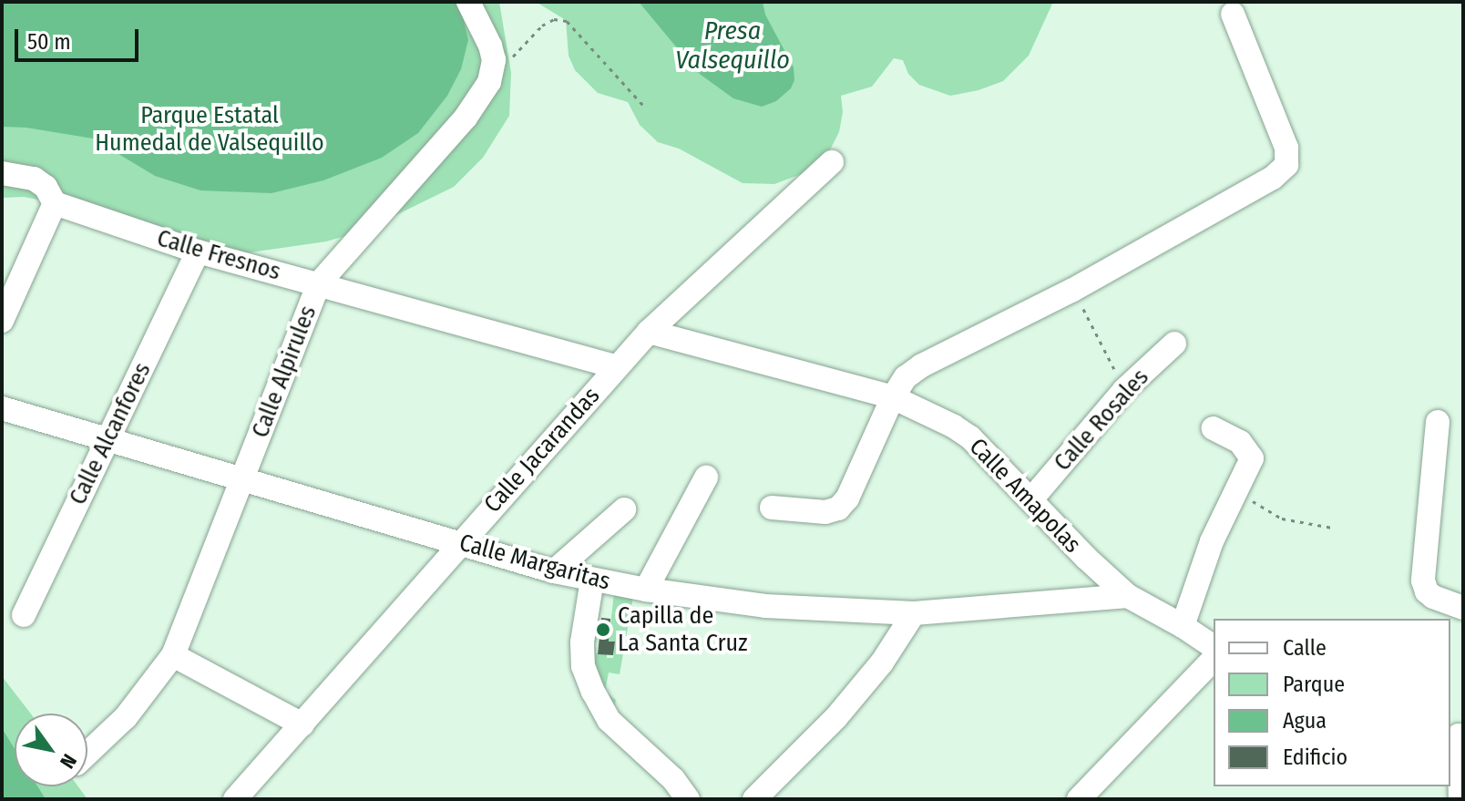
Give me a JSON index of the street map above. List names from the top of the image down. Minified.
{"streets":{"street":["Calle Fresnos","Calle Alpirules","Calle Rosales","Calle Alcanfores","Calle Jacarandas","Calle Amapolas","Calle Margaritas"]},"crossings":[["Calle Fresnos","Calle Alpirules"],["Calle Fresnos","Calle Alcanfores"],["Calle Fresnos","Calle Jacarandas"],["Calle Alpirules","Calle Margaritas"],["Calle Rosales","Calle Amapolas"],["Calle Alcanfores","Calle Margaritas"],["Calle Jacarandas","Calle Amapolas"],["Calle Jacarandas","Calle Margaritas"],["Calle Amapolas","Calle Margaritas"]],"water":["Presa Valsequillo"],"parks":["Parque Estatal Humedal de Valsequillo"],"places":["Capilla de La Santa Cruz"],"legend":["Calle","Parque","Agua","Edificio"],"scale_bar":"50 m","north":"bottom right"}
